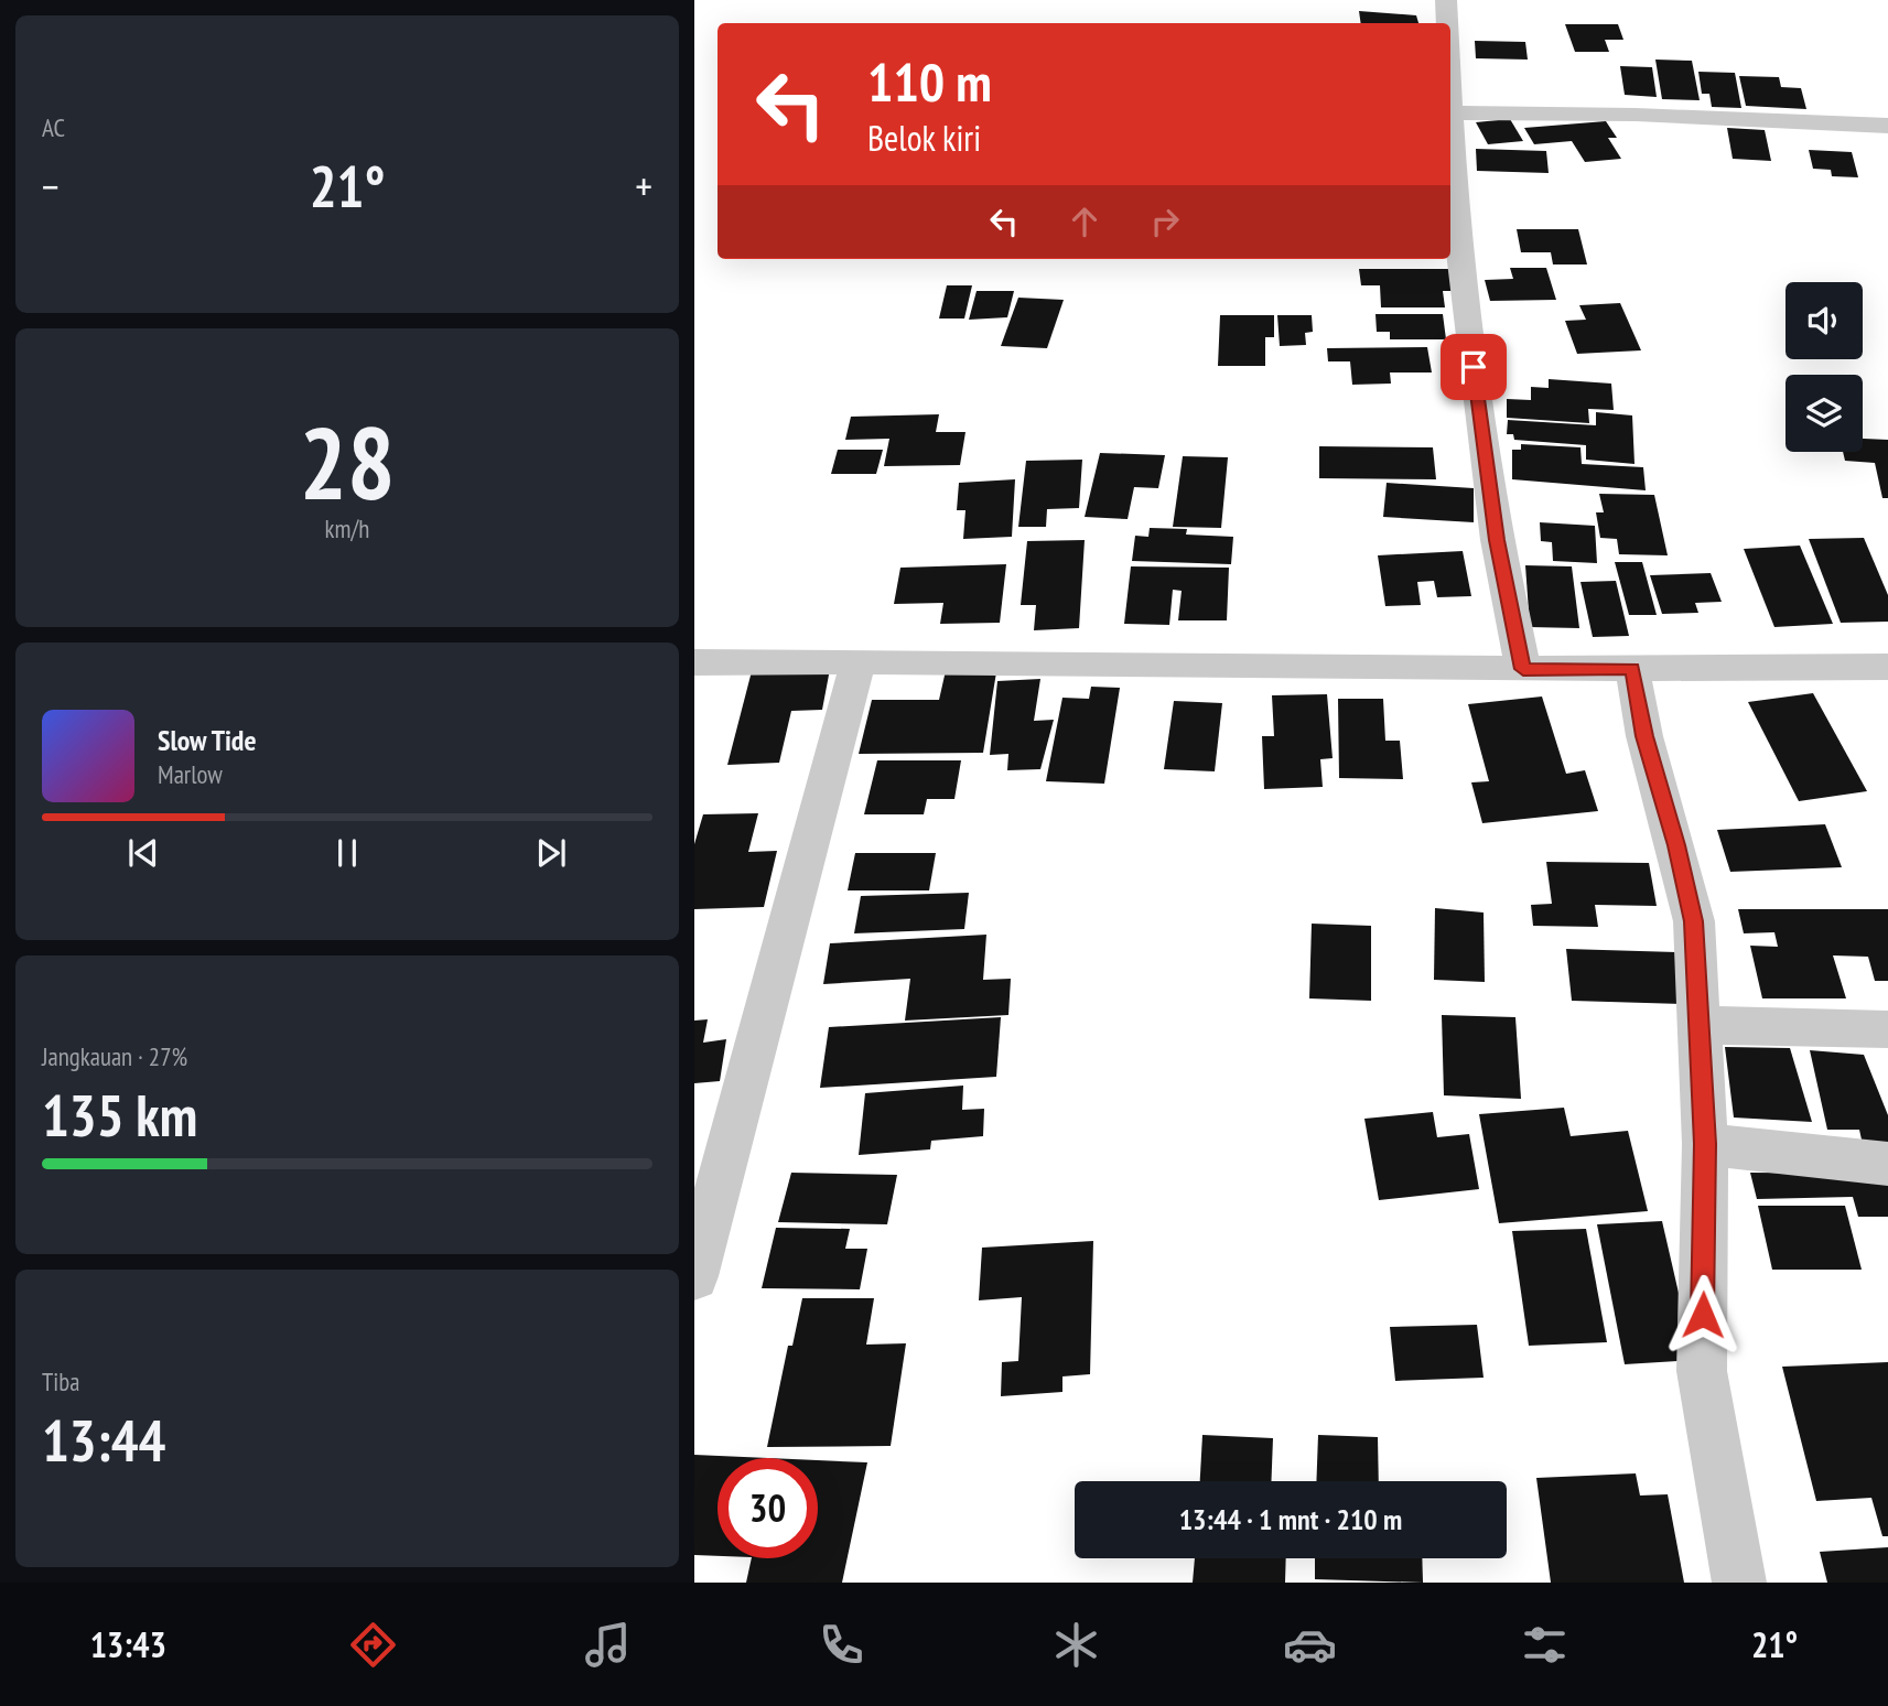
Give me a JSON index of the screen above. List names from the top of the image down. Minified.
{"page":{"tile":["AC",["28","km/h"],["Jangkauan · 27%","135 km"],["Tiba","13:44"]],"turn":["110 m","Belok kiri"],"heat":["−","21°","+"],"song":["Slow Tide","Marlow"],"limit":"30","trip":"13:44 · 1 mnt · 210 m","tabs":["13:43","21°"]}}
